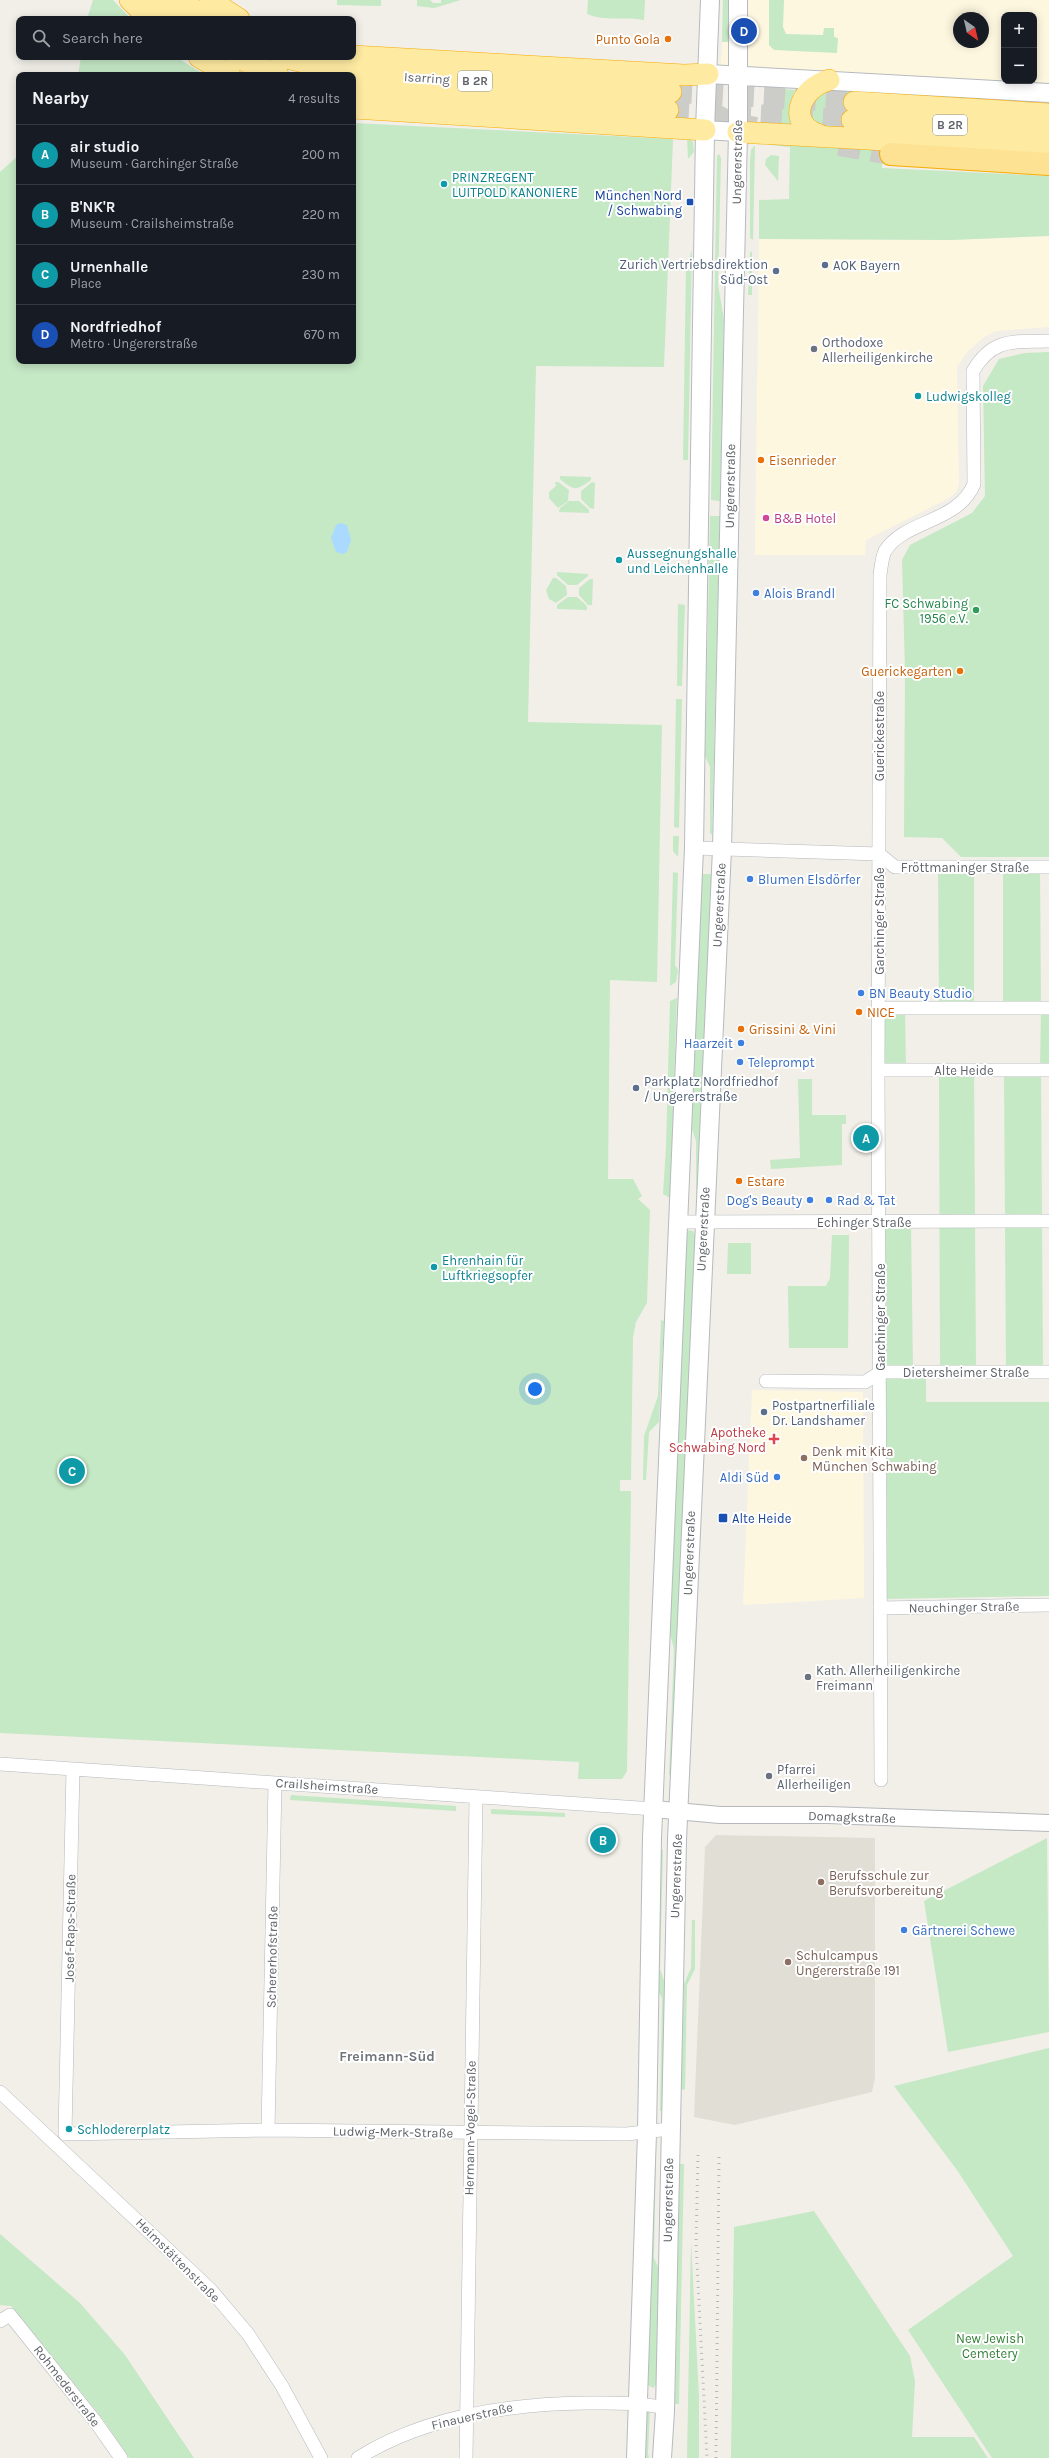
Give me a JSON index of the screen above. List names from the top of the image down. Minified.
{"streets":{"highway":["Isarring","B 2R"],"main road":["Ungererstraße"],"street":["Guerickestraße","Fröttmaninger Straße","Garchinger Straße","Alte Heide","Echinger Straße","Dietersheimer Straße","Neuchinger Straße","Crailsheimstraße","Domagkstraße","Josef-Raps-Straße","Schererhofstraße","Hermann-Vogel-Straße","Ludwig-Merk-Straße","Heimstättenstraße","Rohmederstraße","Finauerstraße"]},"crossings":[["Ungererstraße","Echinger Straße"],["Ungererstraße","Crailsheimstraße"],["Ungererstraße","Domagkstraße"],["Ungererstraße","Ludwig-Merk-Straße"],["Ungererstraße","Finauerstraße"],["Guerickestraße","Fröttmaninger Straße"],["Guerickestraße","Garchinger Straße"],["Fröttmaninger Straße","Garchinger Straße"],["Garchinger Straße","Alte Heide"],["Garchinger Straße","Echinger Straße"],["Garchinger Straße","Dietersheimer Straße"],["Garchinger Straße","Neuchinger Straße"],["Crailsheimstraße","Domagkstraße"],["Crailsheimstraße","Josef-Raps-Straße"],["Crailsheimstraße","Schererhofstraße"],["Crailsheimstraße","Hermann-Vogel-Straße"],["Josef-Raps-Straße","Ludwig-Merk-Straße"],["Schererhofstraße","Ludwig-Merk-Straße"],["Hermann-Vogel-Straße","Ludwig-Merk-Straße"],["Hermann-Vogel-Straße","Finauerstraße"]],"districts":["Freimann-Süd"],"parks":["New Jewish Cemetery"],"places":{"other":["Punto Gola","PRINZREGENT LUITPOLD KANONIERE","AOK Bayern","Zurich Vertriebsdirektion Süd-Ost","Orthodoxe Allerheiligenkirche","Ludwigskolleg","Eisenrieder","B&B Hotel","Aussegnungshalle und Leichenhalle","Alois Brandl","FC Schwabing 1956 e.V.","Guerickegarten","Blumen Elsdörfer","BN Beauty Studio","NICE","Grissini & Vini","Haarzeit","Teleprompt","Parkplatz Nordfriedhof / Ungererstraße","Estare","Dog's Beauty","Rad & Tat","Ehrenhain für Luftkriegsopfer","Postpartnerfiliale Dr. Landshamer","Denk mit Kita München Schwabing","Aldi Süd","Kath. Allerheiligenkirche Freimann","Pfarrei Allerheiligen","Berufsschule zur Berufsvorbereitung","Gärtnerei Schewe","Schulcampus Ungererstraße 191","Schlodererplatz"],"transit":["München Nord / Schwabing","Alte Heide"],"health":["Apotheke Schwabing Nord"]},"north":"bottom right","page":{"map_buttons":["+","−"],"pins":["D","A","C","B"],"search":"Search here","heading":["Nearby","4 results"],"list":[{"mark":"A","name":"air studio","note":"Museum · Garchinger Straße","value":"200 m"},{"mark":"B","name":"B'NK'R","note":"Museum · Crailsheimstraße","value":"220 m"},{"mark":"C","name":"Urnenhalle","note":"Place","value":"230 m"},{"mark":"D","name":"Nordfriedhof","note":"Metro · Ungererstraße","value":"670 m"}]}}
